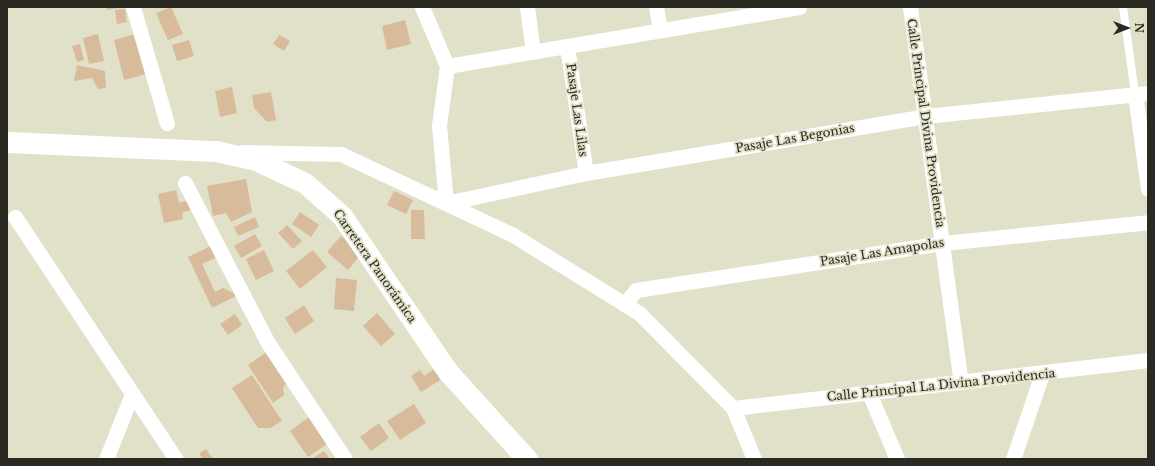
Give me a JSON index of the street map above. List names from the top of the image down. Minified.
{"streets":{"street":["Pasaje Las Lilas","Calle Principal Divina Providencia","Pasaje Las Begonias","Pasaje Las Amapolas","Carretera Panorámica","Calle Principal La Divina Providencia"]},"crossings":[["Pasaje Las Lilas","Pasaje Las Begonias"],["Calle Principal Divina Providencia","Pasaje Las Begonias"],["Calle Principal Divina Providencia","Pasaje Las Amapolas"],["Calle Principal Divina Providencia","Calle Principal La Divina Providencia"]],"north":"right"}
